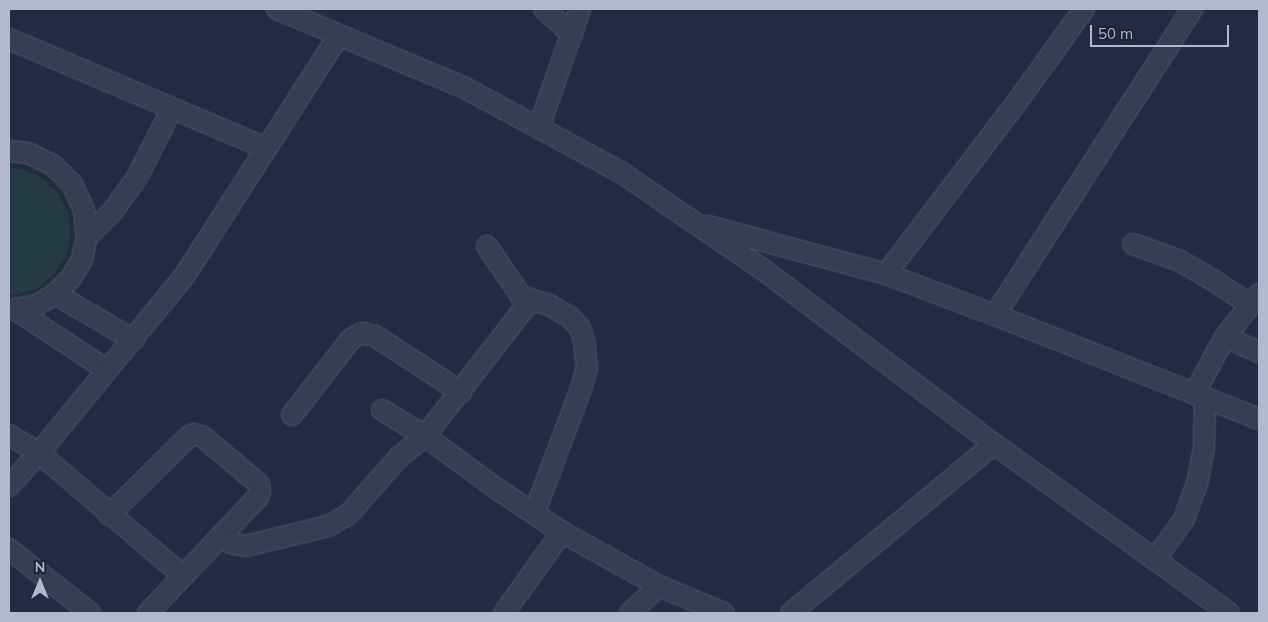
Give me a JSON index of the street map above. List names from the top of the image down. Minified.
{"scale_bar":"50 m","north":"top"}
